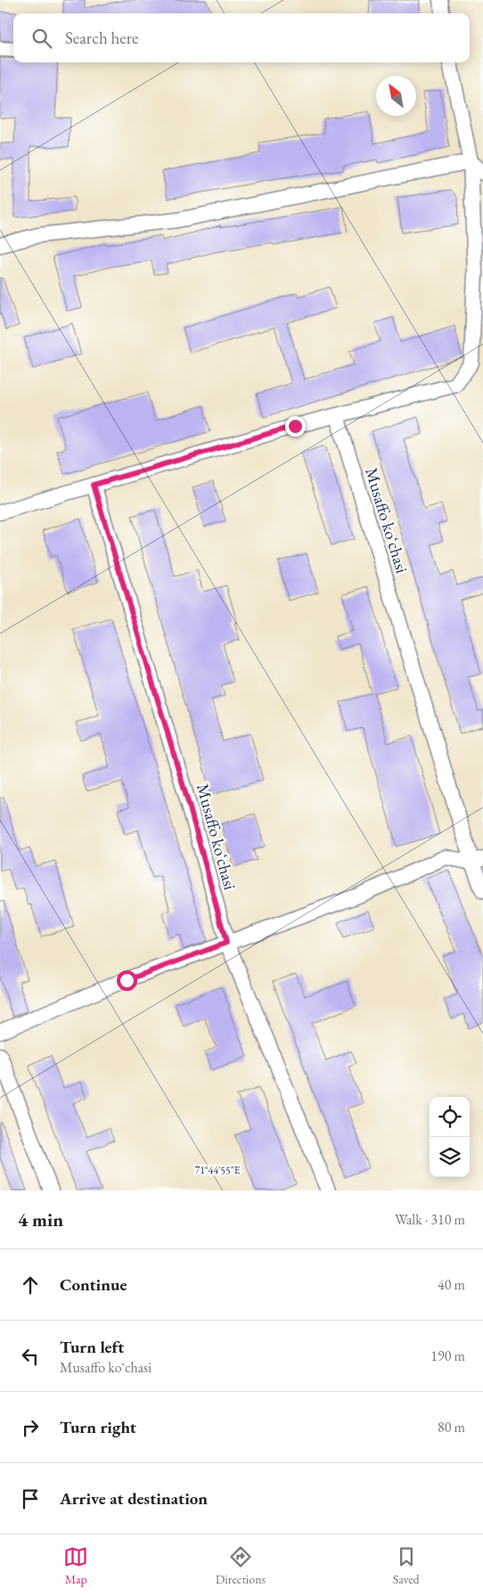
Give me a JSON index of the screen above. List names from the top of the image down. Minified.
{"streets":{"street":["Musaffo koʻchasi"]},"north":"top left","page":{"search":"Search here","heading":["4 min","Walk · 310 m"],"list":[["Continue","40 m"],["Turn left","Musaffo koʻchasi","190 m"],["Turn right","80 m"],"Arrive at destination"],"nav":["Map","Directions","Saved"]},"coordinates":["71°44'55\"E"]}
